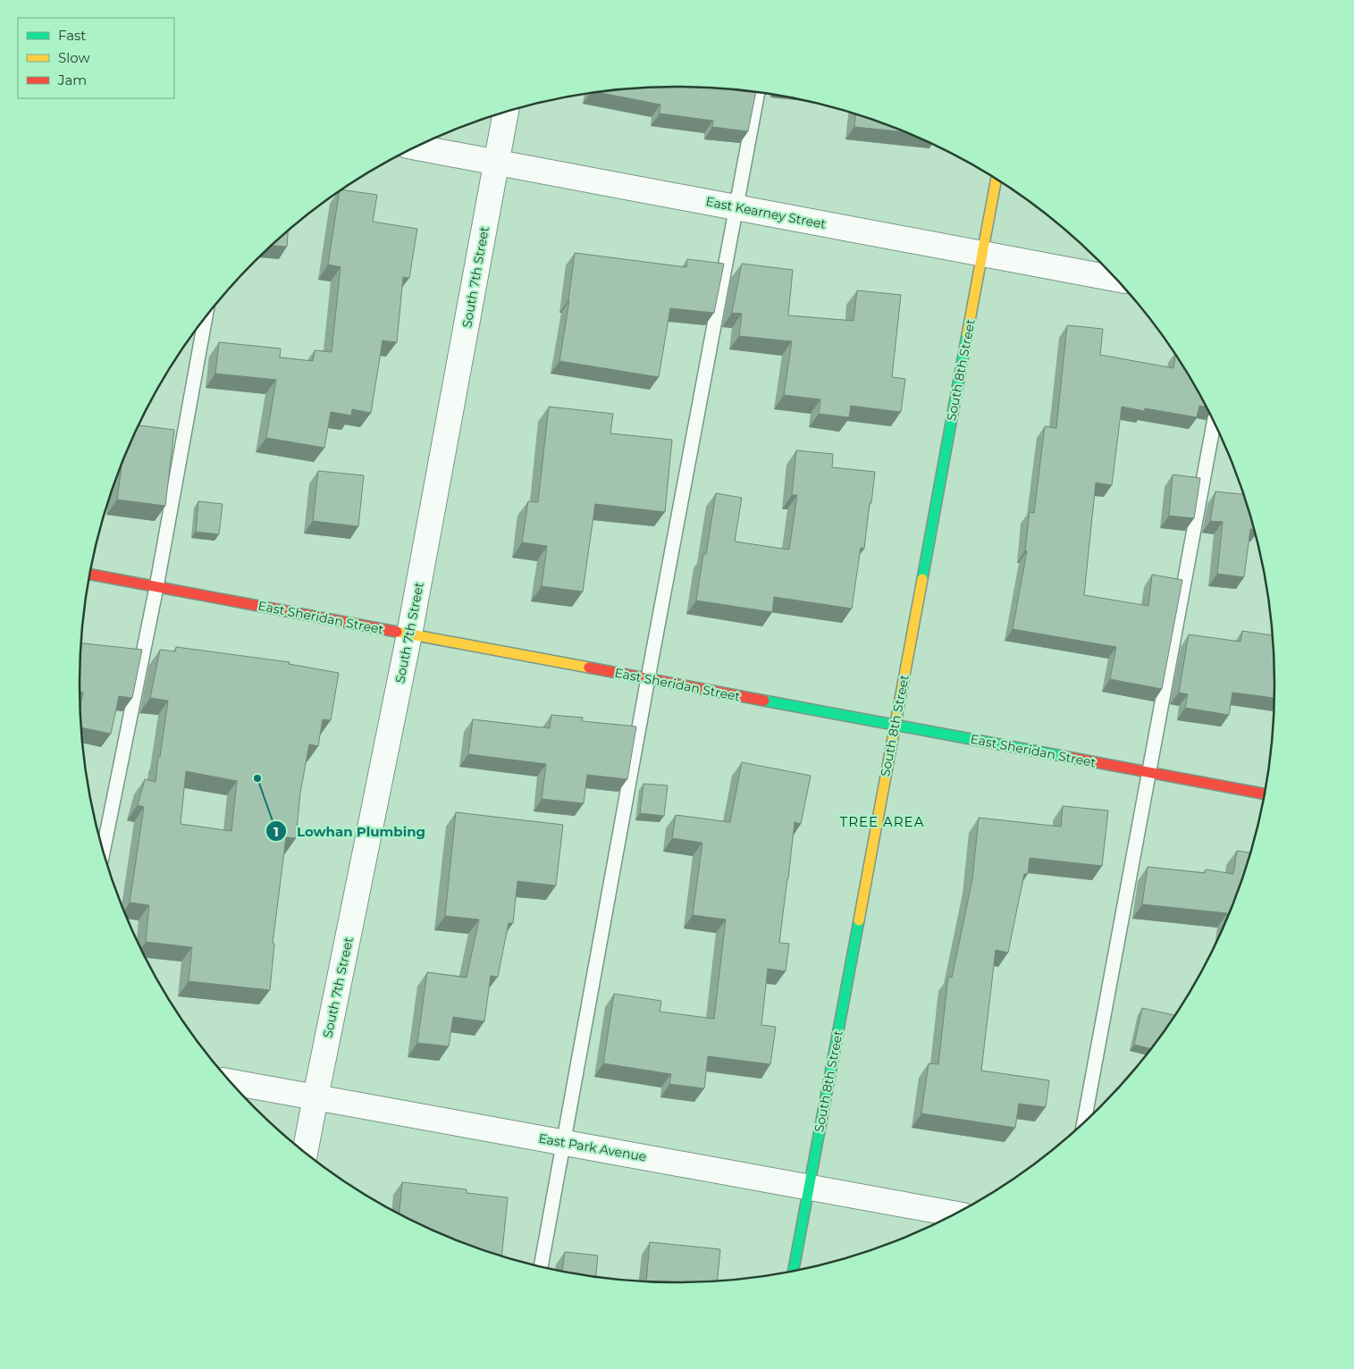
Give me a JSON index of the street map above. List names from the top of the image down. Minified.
{"streets":{"street":["East Kearney Street","South 7th Street","South 8th Street","East Sheridan Street","East Park Avenue"]},"crossings":[["East Kearney Street","South 7th Street"],["East Kearney Street","South 8th Street"],["South 7th Street","East Sheridan Street"],["South 7th Street","East Park Avenue"],["South 8th Street","East Sheridan Street"],["South 8th Street","East Park Avenue"]],"districts":["TREE AREA"],"places":["Lowhan Plumbing"],"legend":["Fast","Slow","Jam"]}
